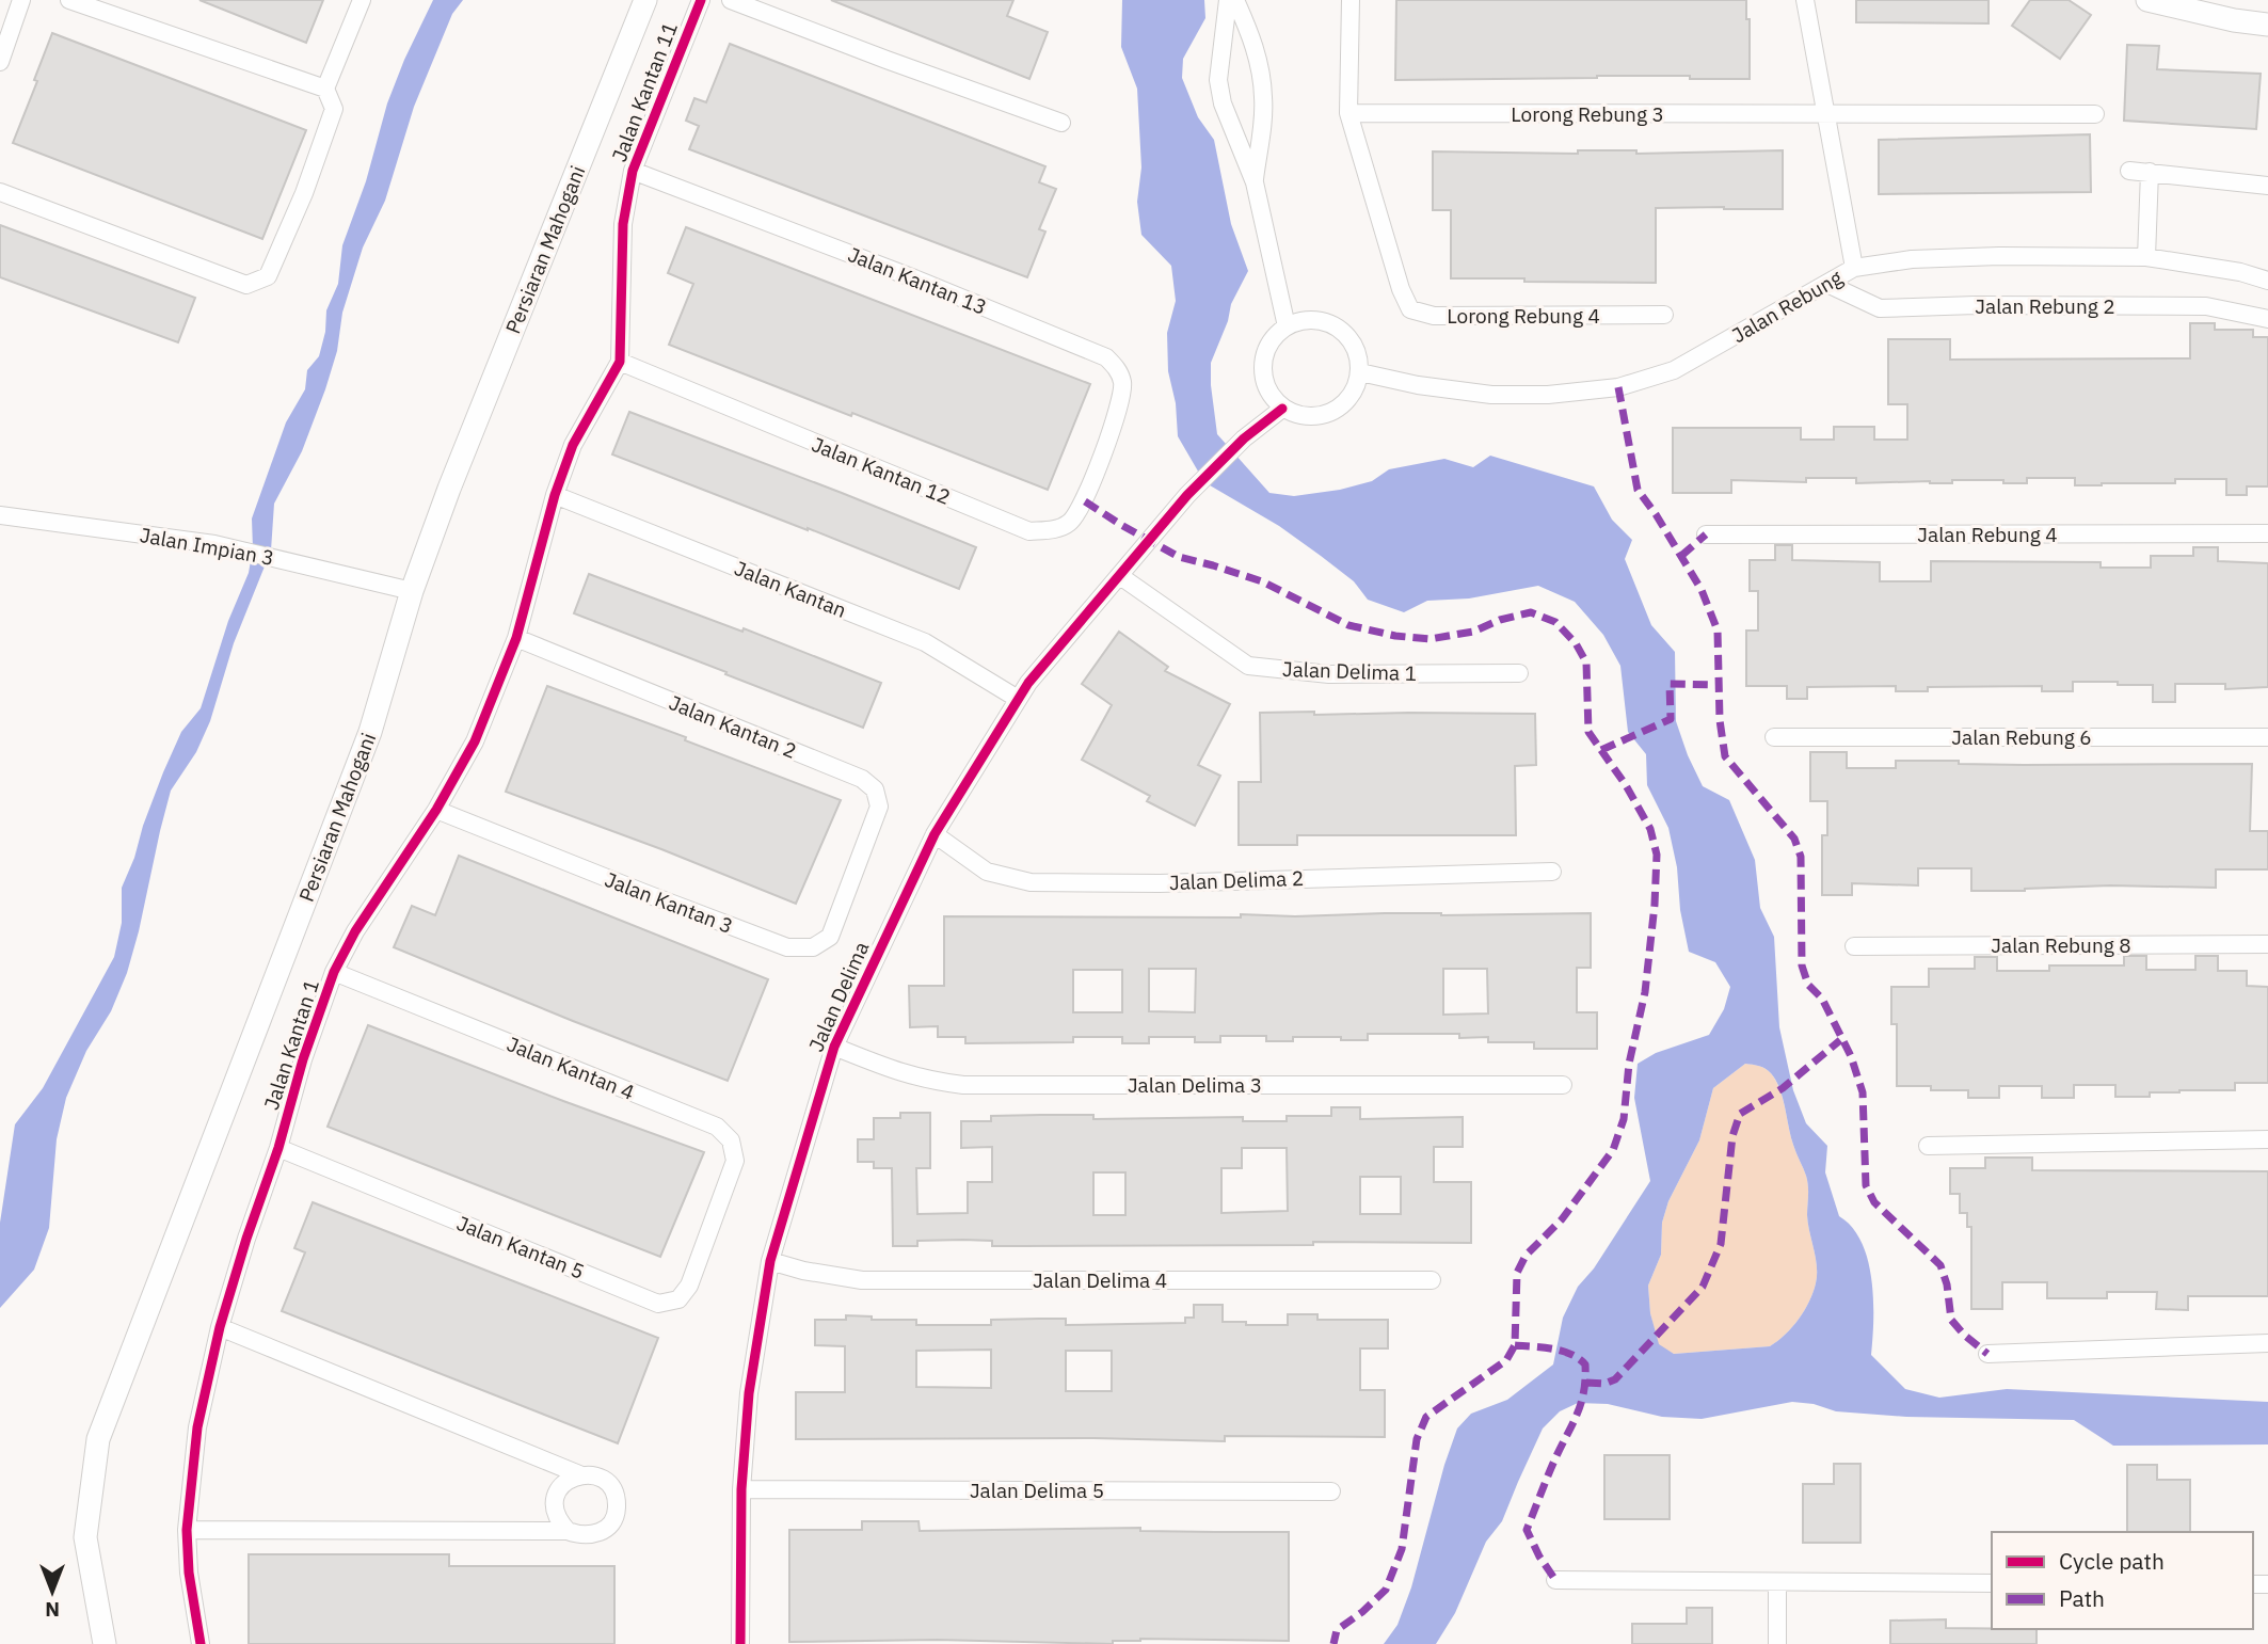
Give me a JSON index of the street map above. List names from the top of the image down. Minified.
{"streets":{"main road":["Persiaran Mahogani"],"street":["Jalan Kantan 11","Lorong Rebung 3","Jalan Kantan 13","Jalan Rebung","Jalan Rebung 2","Lorong Rebung 4","Jalan Kantan 12","Jalan Rebung 4","Jalan Impian 3","Jalan Kantan","Jalan Delima 1","Jalan Kantan 2","Jalan Rebung 6","Jalan Delima 2","Jalan Kantan 3","Jalan Rebung 8","Jalan Delima","Jalan Kantan 1","Jalan Kantan 4","Jalan Delima 3","Jalan Kantan 5","Jalan Delima 4","Jalan Delima 5"]},"crossings":[["Jalan Kantan 11","Jalan Kantan 13"],["Jalan Kantan 11","Jalan Kantan 12"],["Jalan Kantan 11","Jalan Kantan"],["Jalan Kantan 11","Jalan Kantan 1"],["Lorong Rebung 3","Lorong Rebung 4"],["Persiaran Mahogani","Jalan Impian 3"],["Jalan Kantan 13","Jalan Kantan 12"],["Jalan Rebung","Jalan Rebung 2"],["Jalan Rebung","Jalan Delima"],["Jalan Kantan","Jalan Delima"],["Jalan Kantan","Jalan Kantan 1"],["Jalan Delima 1","Jalan Delima"],["Jalan Kantan 2","Jalan Kantan 3"],["Jalan Kantan 2","Jalan Kantan 1"],["Jalan Delima 2","Jalan Delima"],["Jalan Kantan 3","Jalan Kantan 1"],["Jalan Delima","Jalan Delima 3"],["Jalan Delima","Jalan Delima 4"],["Jalan Delima","Jalan Delima 5"],["Jalan Kantan 1","Jalan Kantan 4"],["Jalan Kantan 1","Jalan Kantan 5"],["Jalan Kantan 4","Jalan Kantan 5"]],"legend":["Cycle path","Path"],"north":"bottom"}
